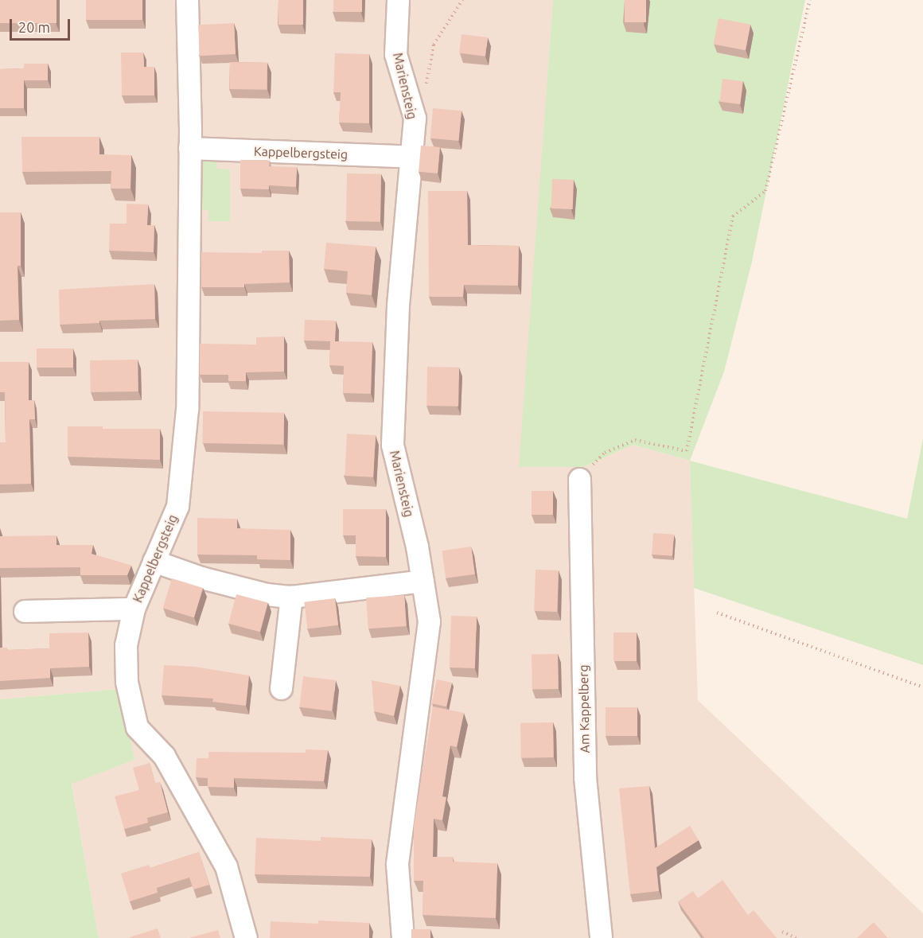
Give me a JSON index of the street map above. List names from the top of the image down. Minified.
{"streets":{"street":["Mariensteig","Kappelbergsteig","Am Kappelberg"]},"crossings":[["Mariensteig","Kappelbergsteig"]],"scale_bar":"20 m"}
